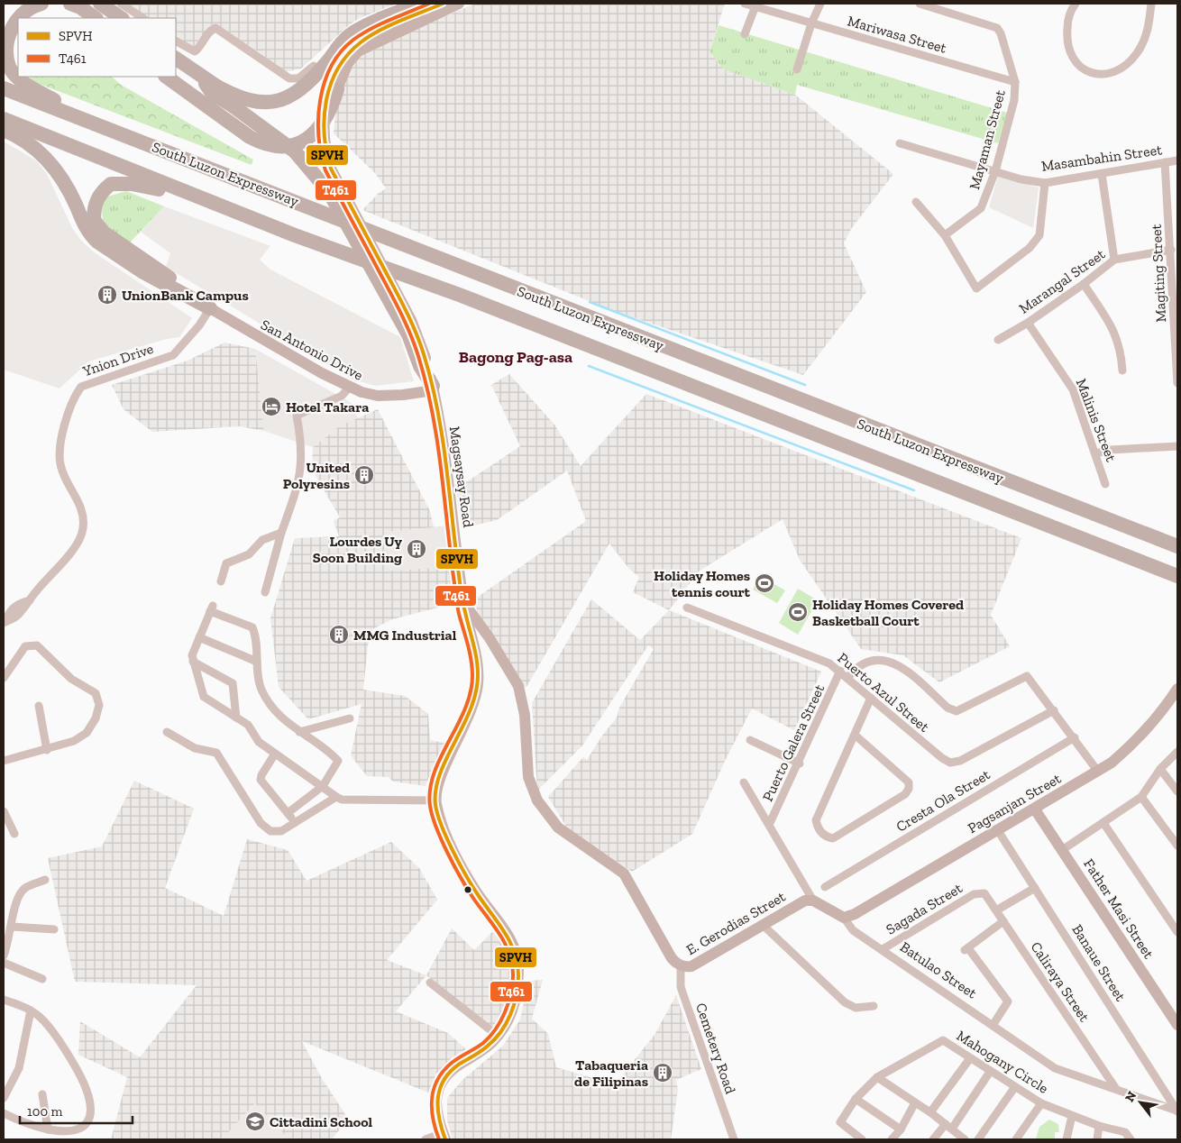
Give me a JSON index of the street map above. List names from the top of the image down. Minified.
{"streets":{"highway":["South Luzon Expressway"],"street":["Mariwasa Street","Mayaman Street","Masambahin Street","Magiting Street","Marangal Street","San Antonio Drive","Ynion Drive","Malinis Street","Magsaysay Road","Puerto Azul Street","Puerto Galera Street","Cresta Ola Street","Pagsanjan Street","Sagada Street","Father Masi Street","E. Gerodias Street","Banaue Street","Batulao Street","Caliraya Street","Cemetery Road","Mahogany Circle"]},"crossings":[["Mariwasa Street","Mayaman Street"],["Mayaman Street","Masambahin Street"],["Masambahin Street","Magiting Street"],["Magiting Street","Marangal Street"],["Marangal Street","Malinis Street"],["San Antonio Drive","Ynion Drive"],["San Antonio Drive","Magsaysay Road"],["Magsaysay Road","E. Gerodias Street"],["Puerto Azul Street","Puerto Galera Street"],["Pagsanjan Street","Father Masi Street"],["Pagsanjan Street","Banaue Street"],["Pagsanjan Street","Batulao Street"],["Sagada Street","Batulao Street"],["Sagada Street","Caliraya Street"],["E. Gerodias Street","Batulao Street"],["E. Gerodias Street","Cemetery Road"],["Banaue Street","Batulao Street"],["Batulao Street","Caliraya Street"]],"districts":["Bagong Pag-asa"],"places":{"building":["UnionBank Campus","United Polyresins","Lourdes Uy Soon Building","MMG Industrial","Tabaqueria de Filipinas"],"hotel":["Hotel Takara"],"sports":["Holiday Homes tennis court","Holiday Homes Covered Basketball Court"],"school or university":["Cittadini School"]},"lines":["transit line SPVH","transit line T461"],"legend":["SPVH","T461"],"scale_bar":"100 m","north":"top left"}
